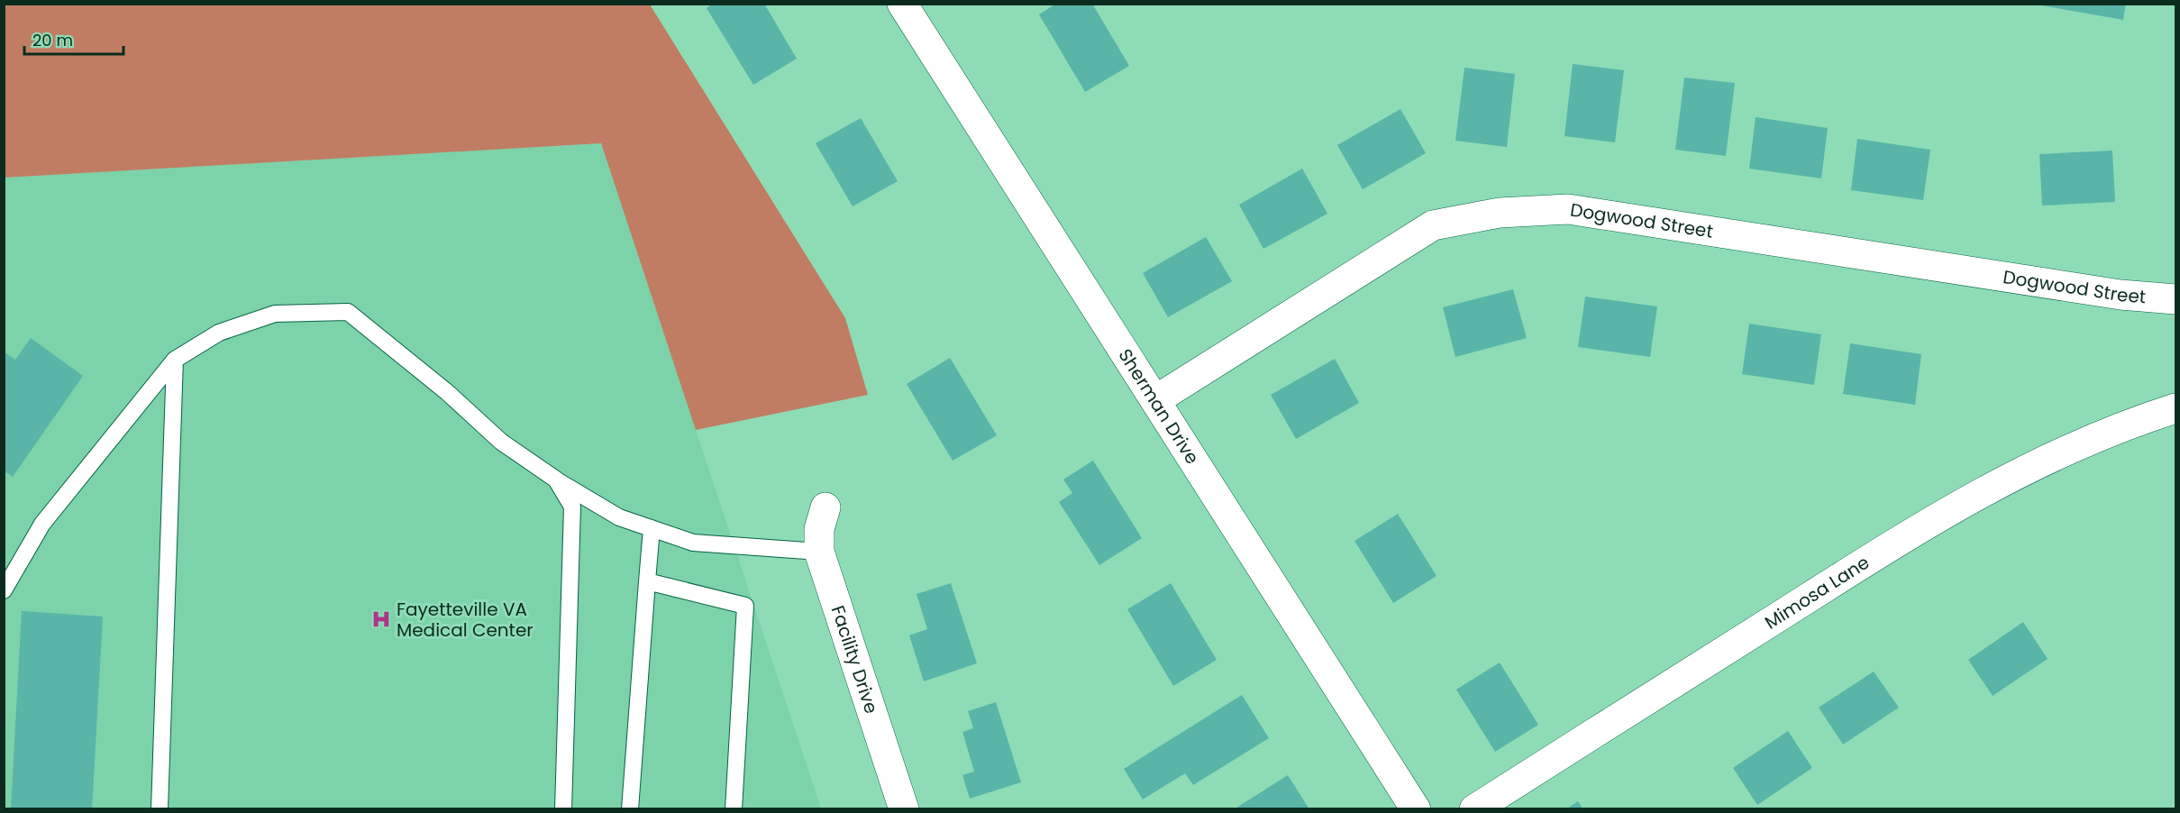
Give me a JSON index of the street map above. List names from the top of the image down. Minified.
{"streets":{"street":["Dogwood Street","Sherman Drive","Mimosa Lane","Facility Drive"]},"crossings":[["Dogwood Street","Sherman Drive"]],"places":{"hospital":["Fayetteville VA Medical Center"]},"scale_bar":"20 m"}
